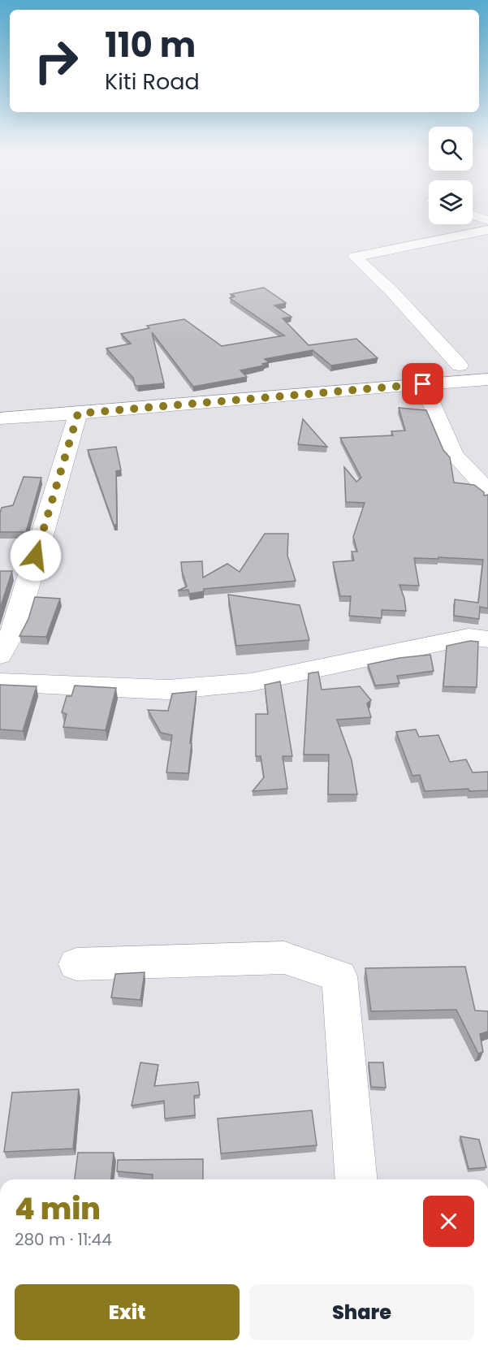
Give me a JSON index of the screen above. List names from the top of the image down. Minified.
{"page":{"turn":["110 m","Kiti Road"],"heading":["4 min","280 m · 11:44"],"buttons":["Exit","Share"]}}
